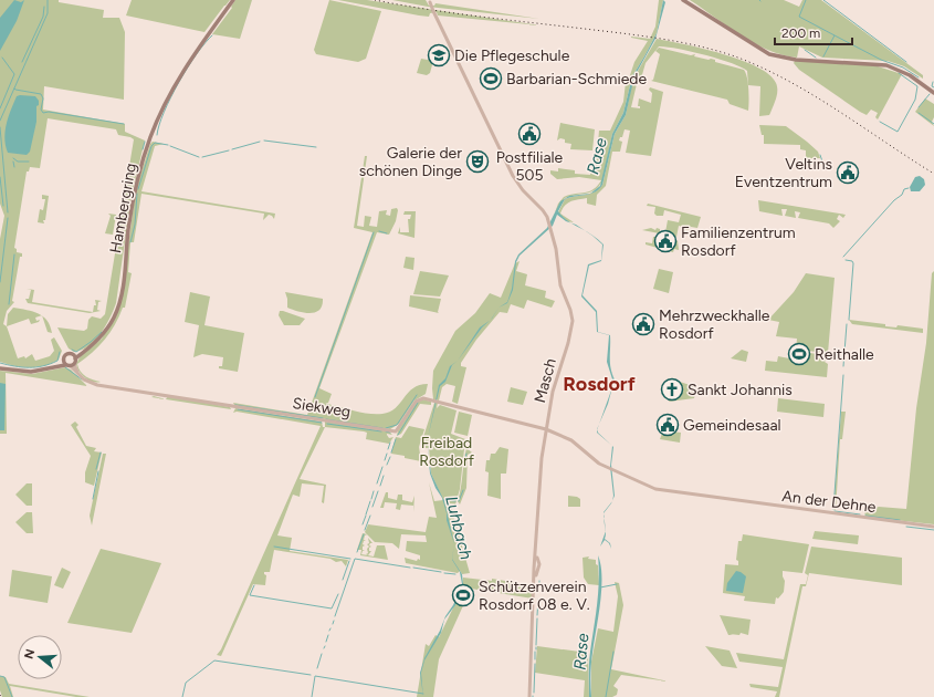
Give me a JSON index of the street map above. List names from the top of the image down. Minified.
{"streets":{"main road":["Hambergring","Siekweg"],"street":["Masch","An der Dehne"]},"crossings":[["Hambergring","Siekweg"],["Masch","Siekweg"],["Siekweg","An der Dehne"]],"districts":["Rosdorf"],"water":["Rase","Luhbach"],"parks":["Freibad Rosdorf"],"places":{"school or university":["Die Pflegeschule"],"sports":["Barbarian-Schmiede","Reithalle","Schützenverein Rosdorf 08 e. V."],"public building":["Postfiliale 505","Veltins Eventzentrum","Familienzentrum Rosdorf","Mehrzweckhalle Rosdorf","Gemeindesaal"],"theatre":["Galerie der schönen Dinge"],"church":["Sankt Johannis"]},"scale_bar":"200 m","north":"left"}
